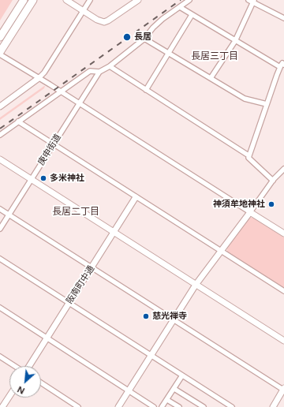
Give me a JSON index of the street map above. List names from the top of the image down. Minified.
{"streets":{"street":["庚申街道","阪南町中通"]},"districts":["長居三丁目","長居二丁目"],"places":["長居","多米神社","神須牟地神社","慈光禅寺"],"north":"bottom left"}
